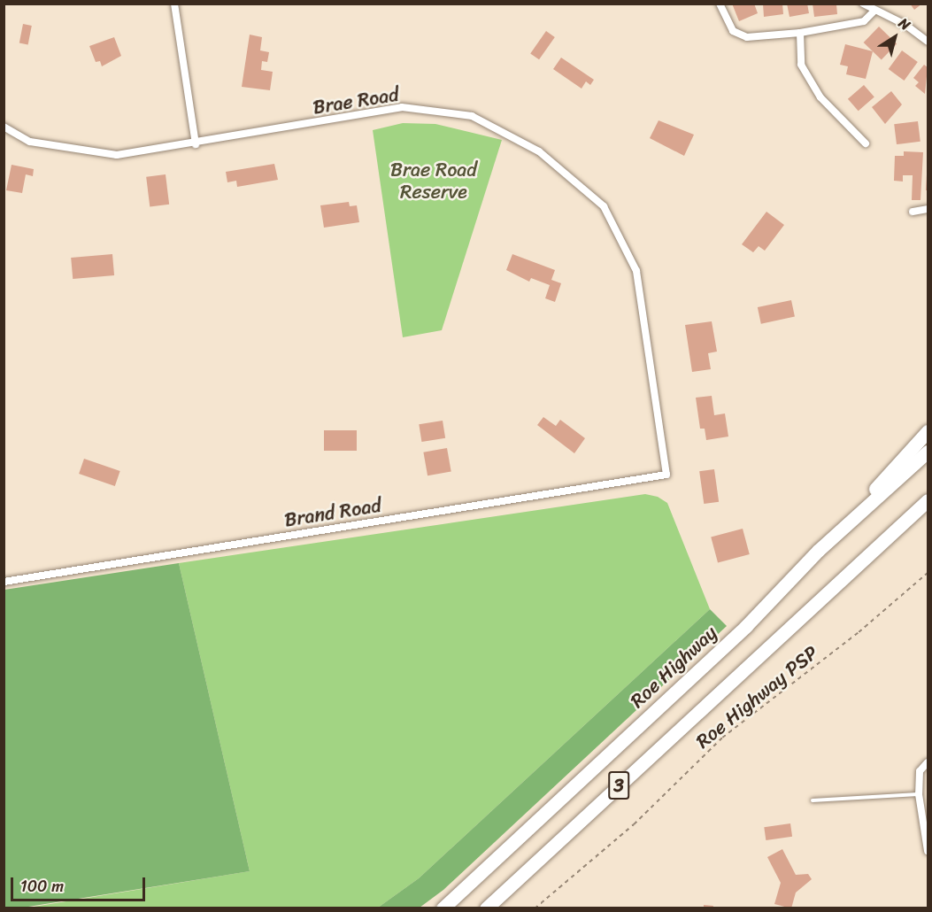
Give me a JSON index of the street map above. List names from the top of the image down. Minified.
{"streets":{"highway":["Roe Highway","3"],"street":["Brae Road","Brand Road"],"path":["Roe Highway PSP"]},"crossings":[["Brae Road","Brand Road"]],"parks":["Brae Road Reserve"],"scale_bar":"100 m","north":"top right"}
